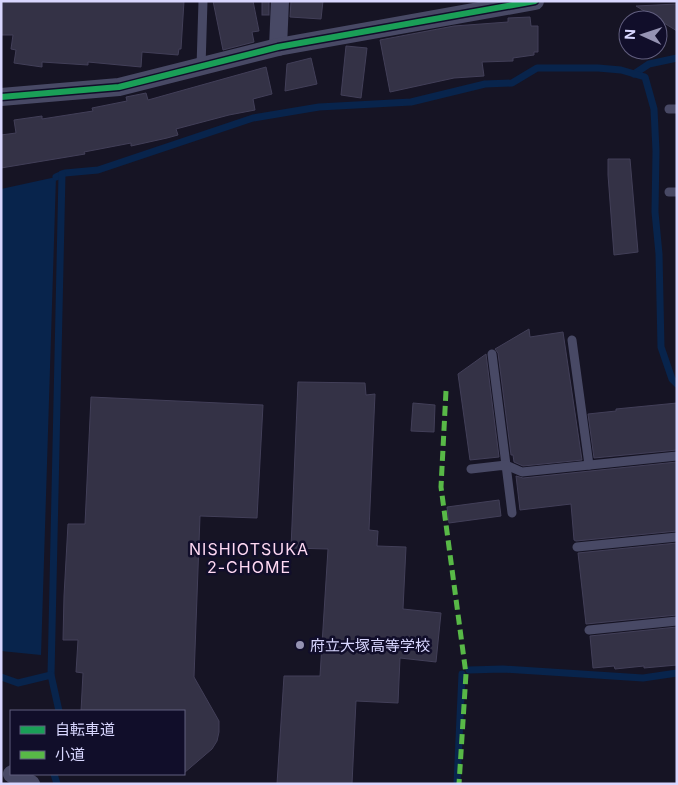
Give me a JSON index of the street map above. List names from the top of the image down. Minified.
{"districts":["NISHIOTSUKA 2-CHOME"],"places":["府立大塚高等学校"],"legend":["自転車道","小道"],"north":"left"}
